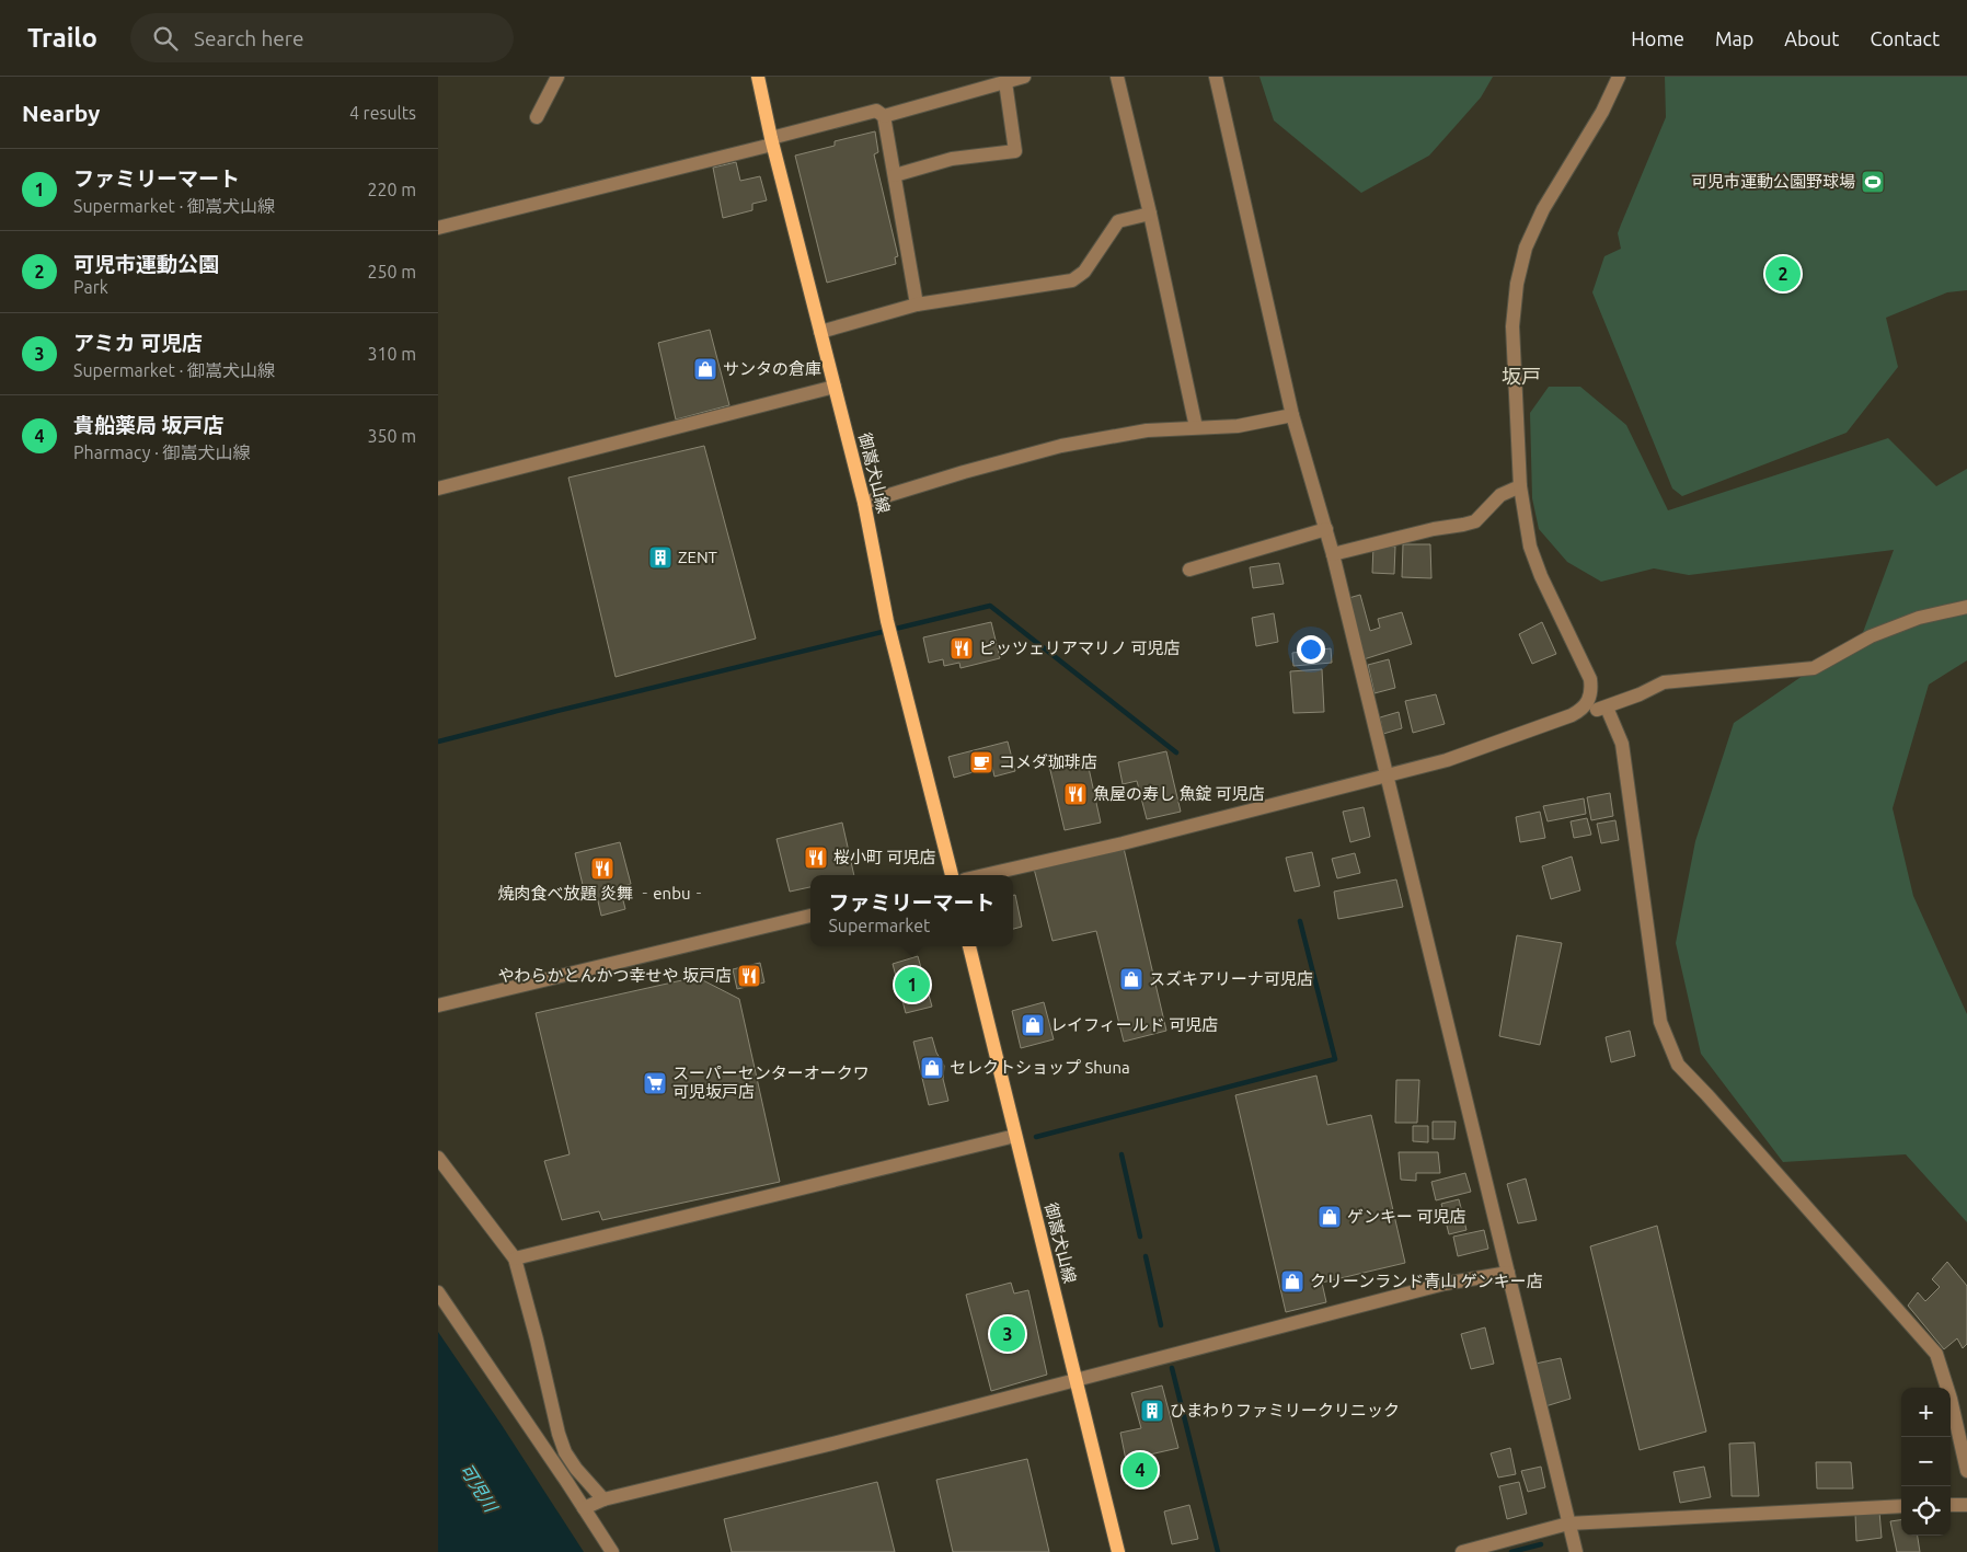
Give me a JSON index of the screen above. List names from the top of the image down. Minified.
{"streets":{"main road":["御嵩犬山線"]},"districts":["坂戸"],"water":["可児川"],"places":{"sports":["可児市運動公園野球場"],"shop":["サンタの倉庫","スズキアリーナ可児店","レイフィールド 可児店","セレクトショップ Shuna","ゲンキー 可児店","クリーンランド青山 ゲンキー店"],"building":["ZENT","ひまわりファミリークリニック"],"restaurant":["ピッツェリアマリノ 可児店","魚屋の寿し 魚錠 可児店","桜小町 可児店","焼肉食べ放題 炎舞 ‐enbu‐","やわらかとんかつ幸せや 坂戸店"],"cafe":["コメダ珈琲店"],"supermarket":["スーパーセンターオークワ 可児坂戸店"]},"page":{"header":"Trailo","search":"Search here","nav":["Home","Map","About","Contact"],"heading":["Nearby","4 results"],"list":[{"mark":"1","name":"ファミリーマート","note":"Supermarket · 御嵩犬山線","value":"220 m"},{"mark":"2","name":"可児市運動公園","note":"Park","value":"250 m"},{"mark":"3","name":"アミカ 可児店","note":"Supermarket · 御嵩犬山線","value":"310 m"},{"mark":"4","name":"貴船薬局 坂戸店","note":"Pharmacy · 御嵩犬山線","value":"350 m"}],"pins":["2","1","3","4"],"popup":["ファミリーマート","Supermarket"],"map_buttons":["+","−"]}}
